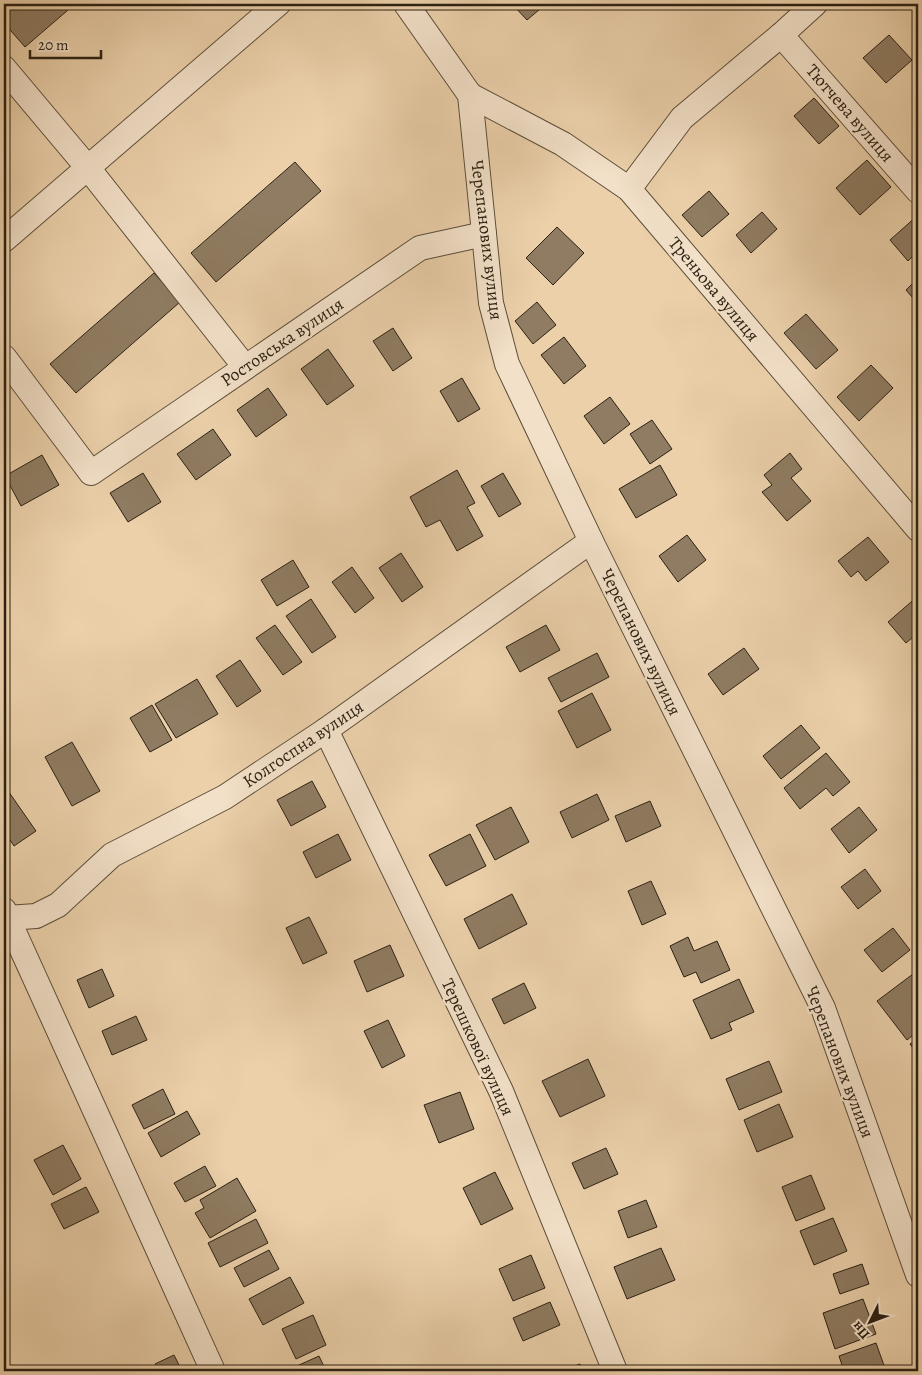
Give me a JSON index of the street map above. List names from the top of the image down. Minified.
{"streets":{"street":["Тютчева вулиця","Черепанових вулиця","Треньова вулиця","Ростовська вулиця","Колгоспна вулиця","Терешкової вулиця"]},"crossings":[["Черепанових вулиця","Треньова вулиця"],["Черепанових вулиця","Ростовська вулиця"],["Черепанових вулиця","Колгоспна вулиця"],["Колгоспна вулиця","Терешкової вулиця"]],"scale_bar":"20 m","north":"bottom left"}
